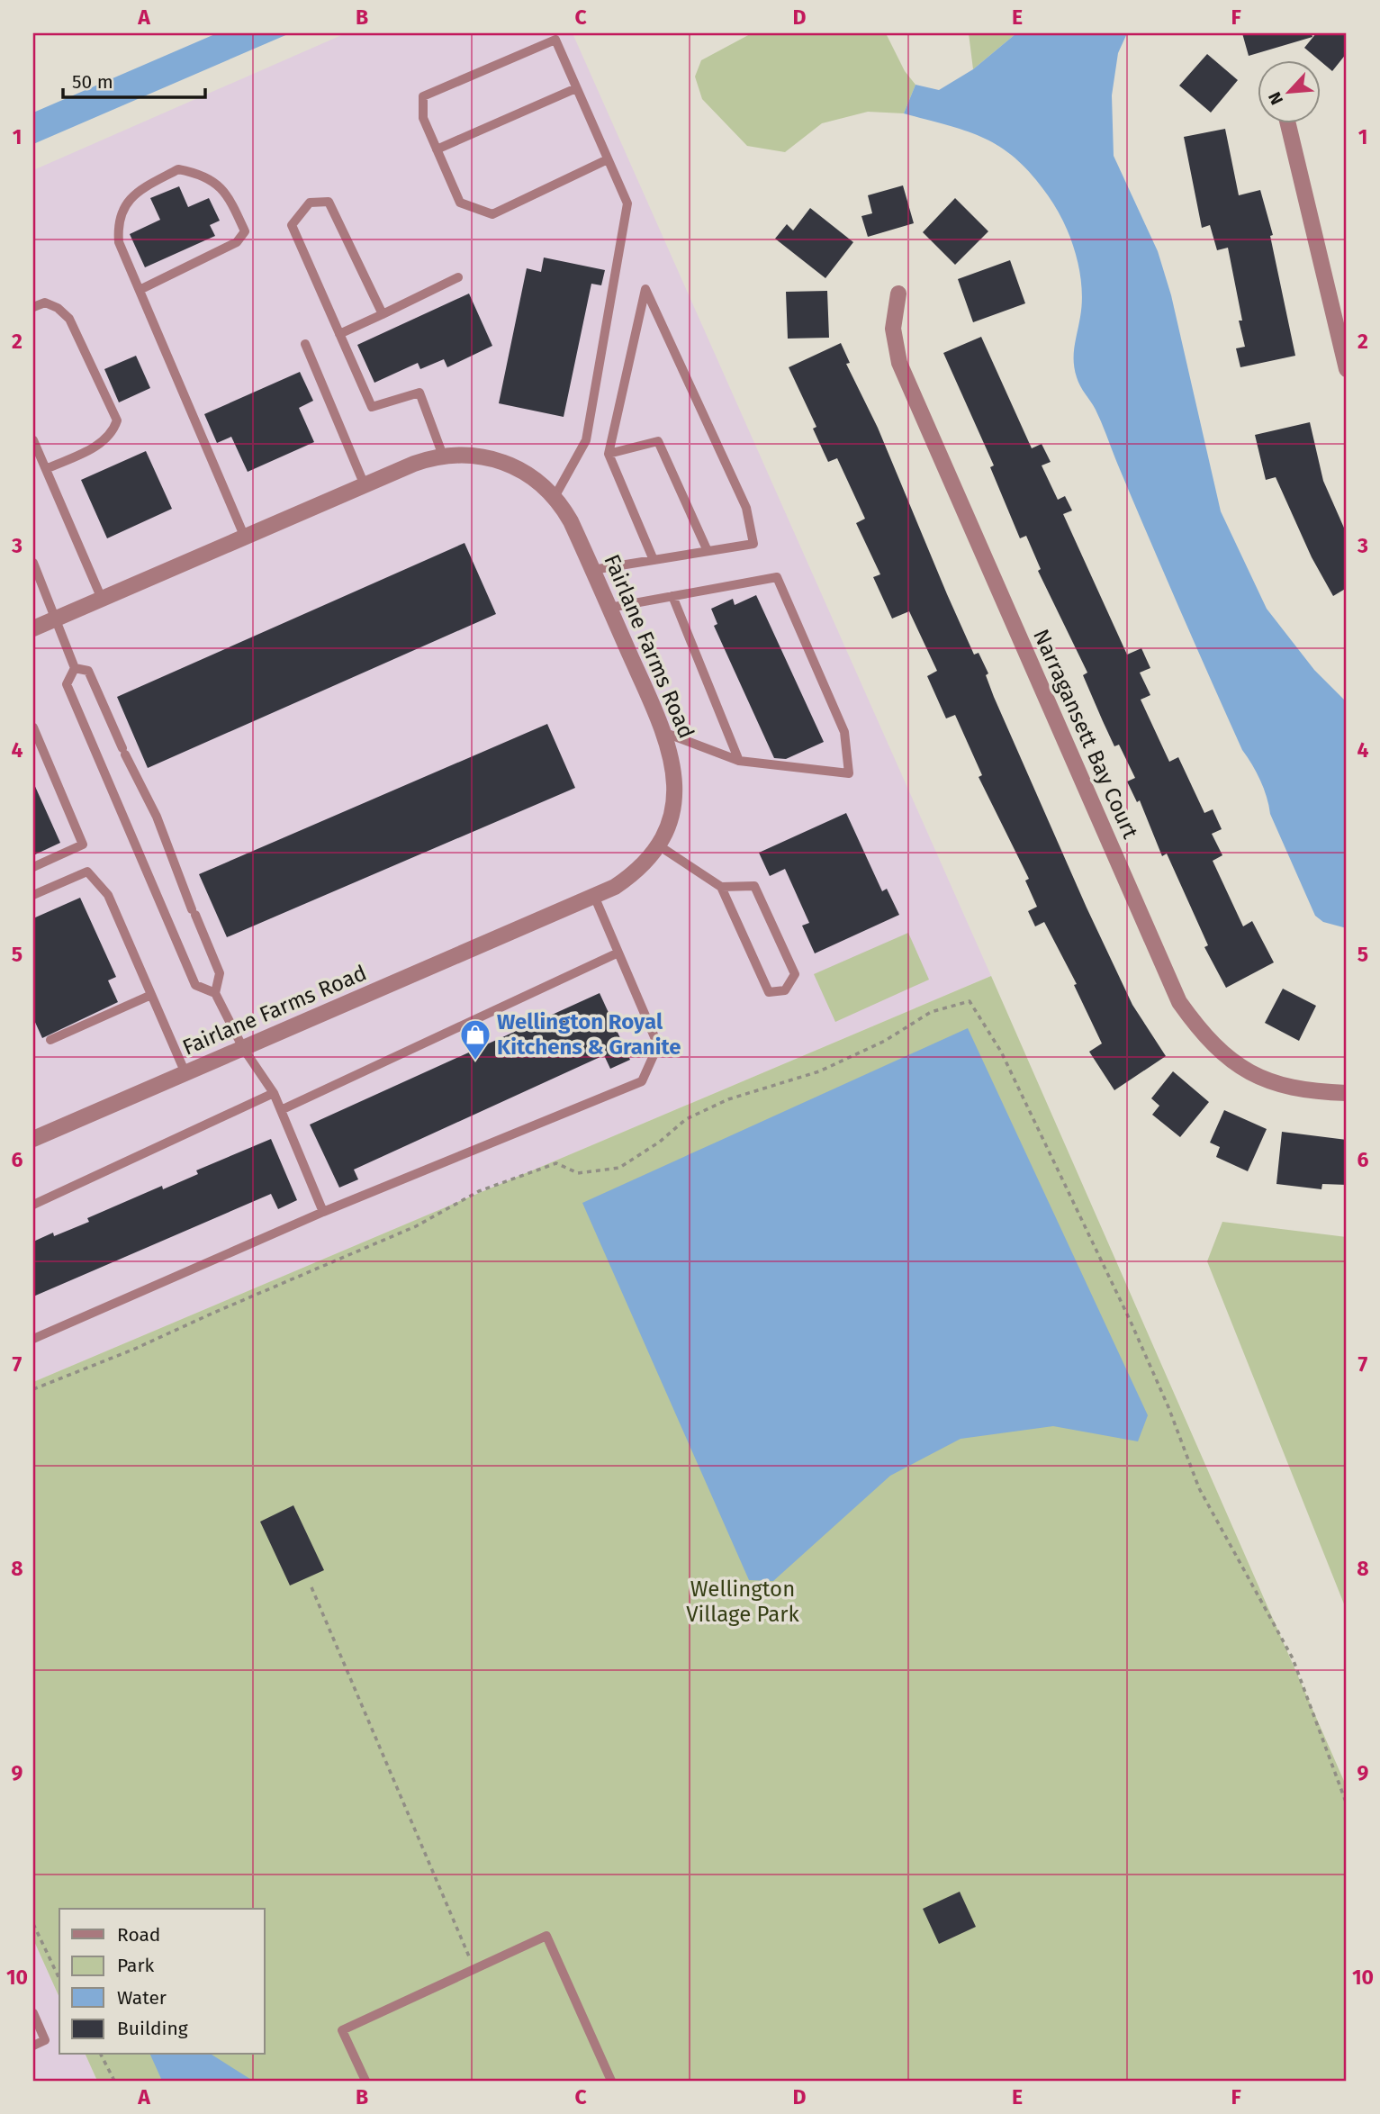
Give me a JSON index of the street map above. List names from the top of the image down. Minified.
{"streets":{"street":["Fairlane Farms Road","Narragansett Bay Court"]},"parks":["Wellington Village Park"],"places":{"shop":["Wellington Royal Kitchens & Granite"]},"legend":["Road","Park","Water","Building"],"scale_bar":"50 m","north":"bottom left","grid":{"columns":["A","B","C","D","E","F"],"rows":["1","2","3","4","5","6","7","8","9","10"]}}
